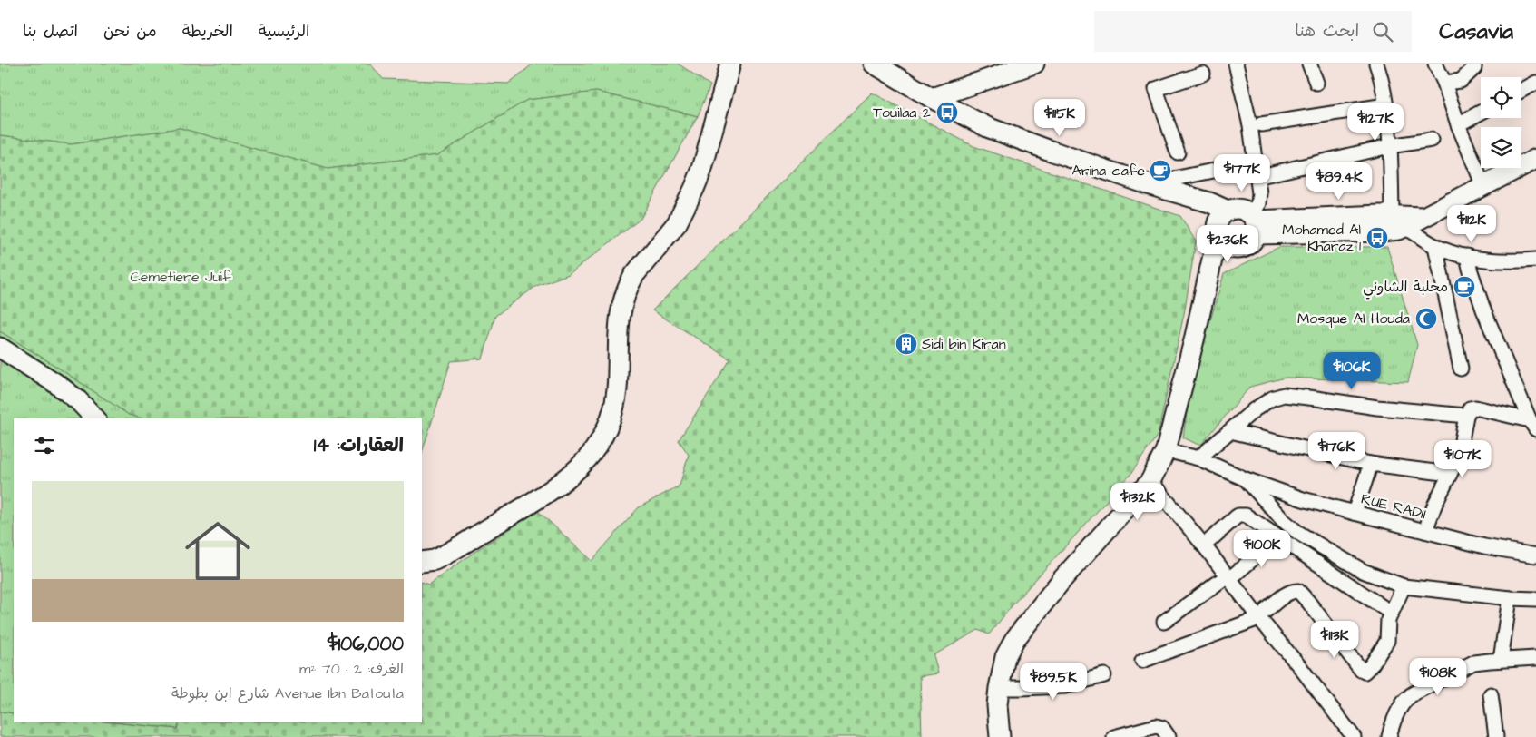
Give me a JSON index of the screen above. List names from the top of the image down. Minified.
{"streets":{"street":["RUE RADII"]},"parks":["Cemetiere Juif"],"places":{"bus stop":["Touilaa 2","Mohamed Al Kharaz 1"],"cafe":["Arina cafe","محلبة الشاوني"],"mosque":["Mosque Al Houda"],"building":["Sidi bin Kiran"]},"page":{"header":"Casavia","search":"ابحث هنا","nav":["الرئيسية","الخريطة","من نحن","اتصل بنا"],"price":["$115K","$127K","$177K","$89.4K","$112K","$236K","$106K","$176K","$107K","$132K","$100K","$113K","$108K","$89.5K"],"heading":"العقارات: 14","list":[{"name":"$106,000","note":"الغرف: 2 · 70 m² · Avenue Ibn Batouta شارع ابن بطوطة"}]}}
